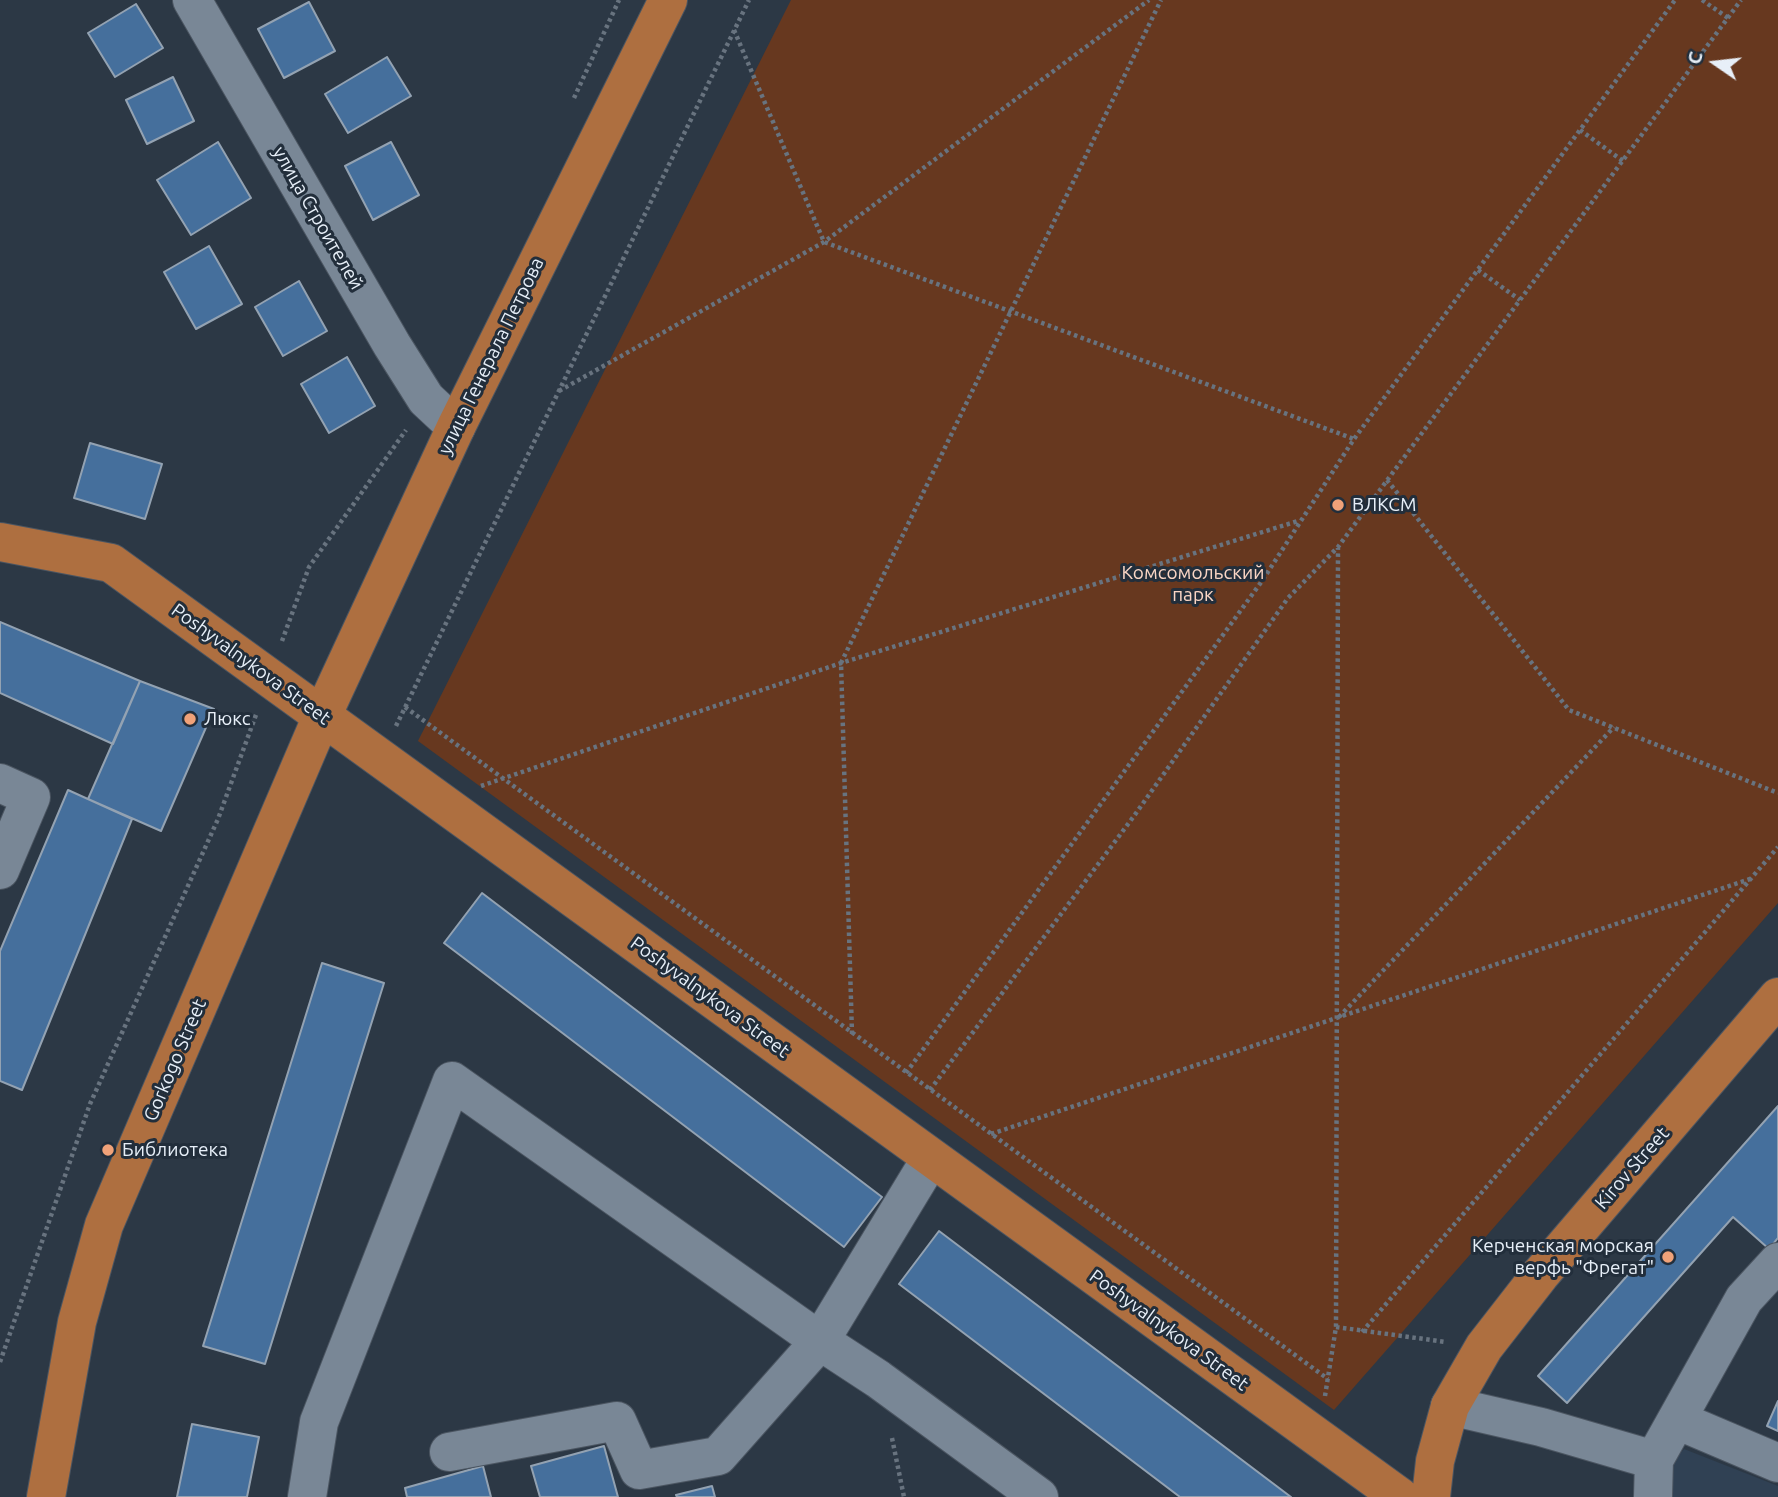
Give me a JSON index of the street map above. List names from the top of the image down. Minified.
{"streets":{"main road":["улица Генерала Петрова","Poshyvalnykova Street","Gorkogo Street","Kirov Street"],"lane":["улица Строителей"]},"crossings":[["улица Строителей","улица Генерала Петрова"],["улица Генерала Петрова","Poshyvalnykova Street"],["улица Генерала Петрова","Gorkogo Street"],["Poshyvalnykova Street","Gorkogo Street"]],"parks":["Комсомольский парк"],"places":["ВЛКСМ","Люкс","Библиотека","Керченская морская верфь \"Фрегат\""],"north":"left"}
